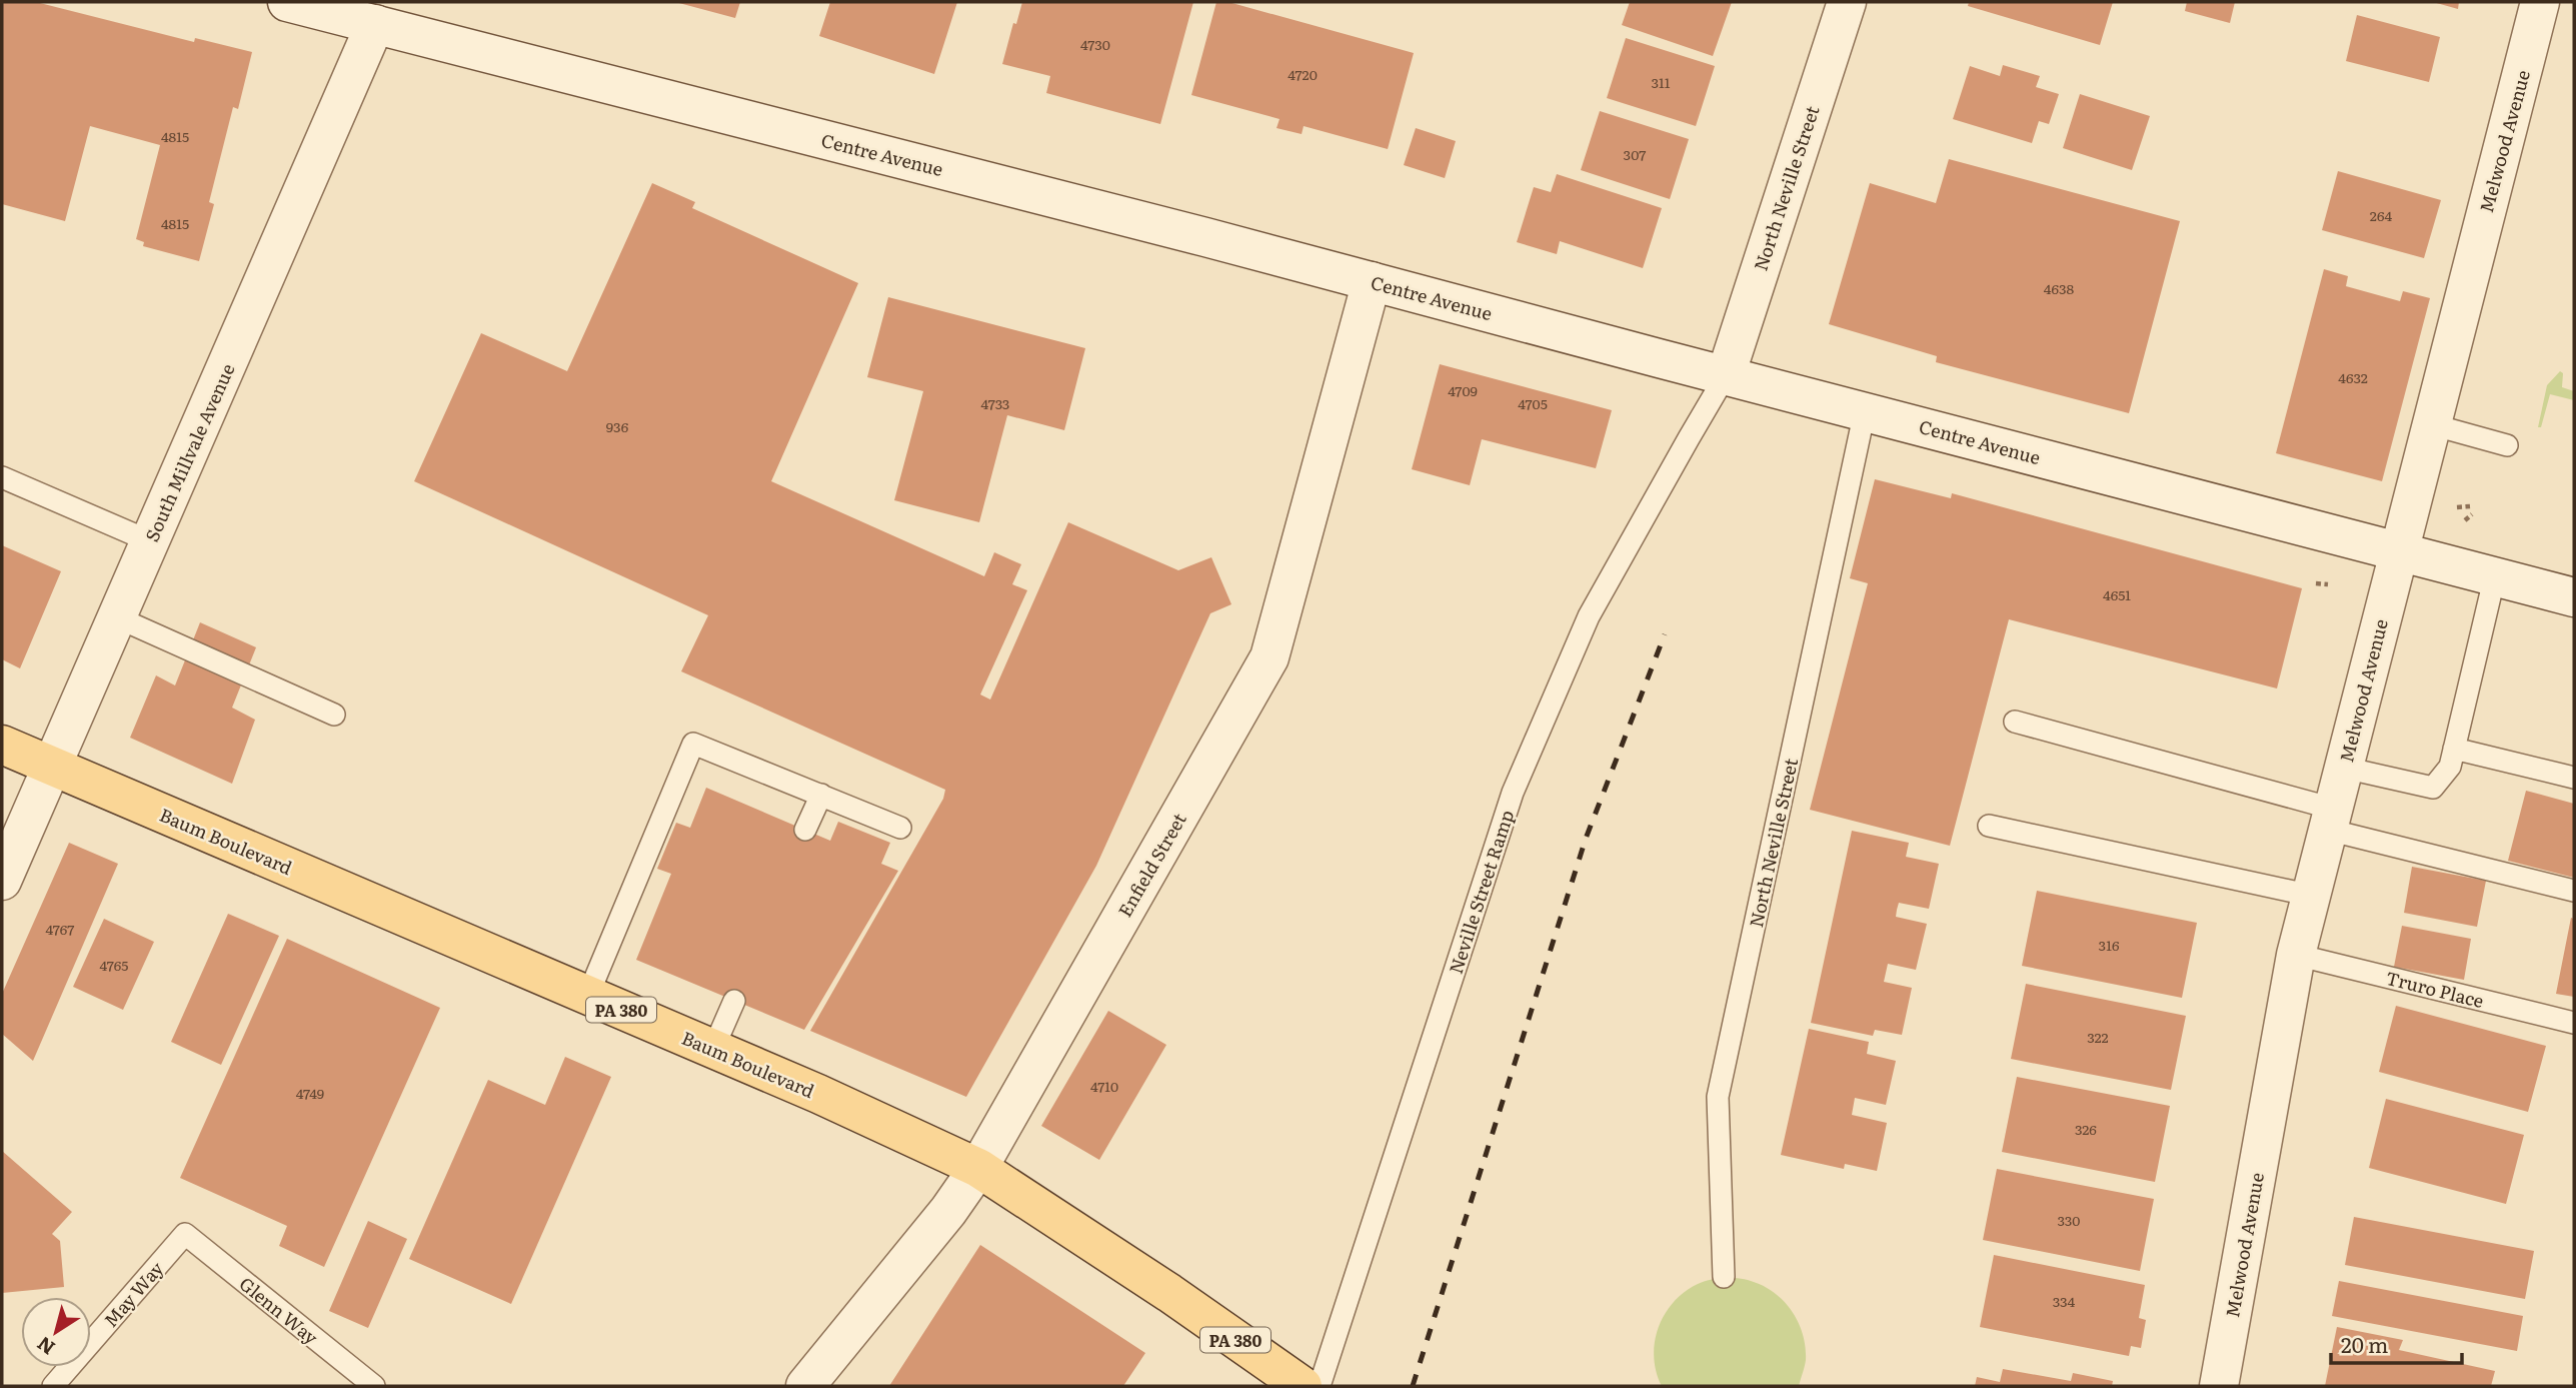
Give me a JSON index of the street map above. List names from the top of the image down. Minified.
{"streets":{"main road":["Baum Boulevard","PA 380"],"street":["Melwood Avenue","Centre Avenue","North Neville Street","South Millvale Avenue","Enfield Street"],"lane":["Neville Street Ramp","Truro Place","May Way","Glenn Way"]},"crossings":[["Melwood Avenue","Centre Avenue"],["Melwood Avenue","Truro Place"],["Centre Avenue","North Neville Street"],["Centre Avenue","South Millvale Avenue"],["Centre Avenue","Enfield Street"],["Centre Avenue","Neville Street Ramp"],["North Neville Street","Neville Street Ramp"],["South Millvale Avenue","Baum Boulevard"],["Baum Boulevard","Enfield Street"],["Baum Boulevard","Neville Street Ramp"],["May Way","Glenn Way"]],"house_numbers":["4730","4720","311","4815","307","264","4815","4638","4632","4709","4733","4705","936","4651","4767","316","4765","322","4710","4749","326","330","334"],"scale_bar":"20 m","north":"bottom left"}
